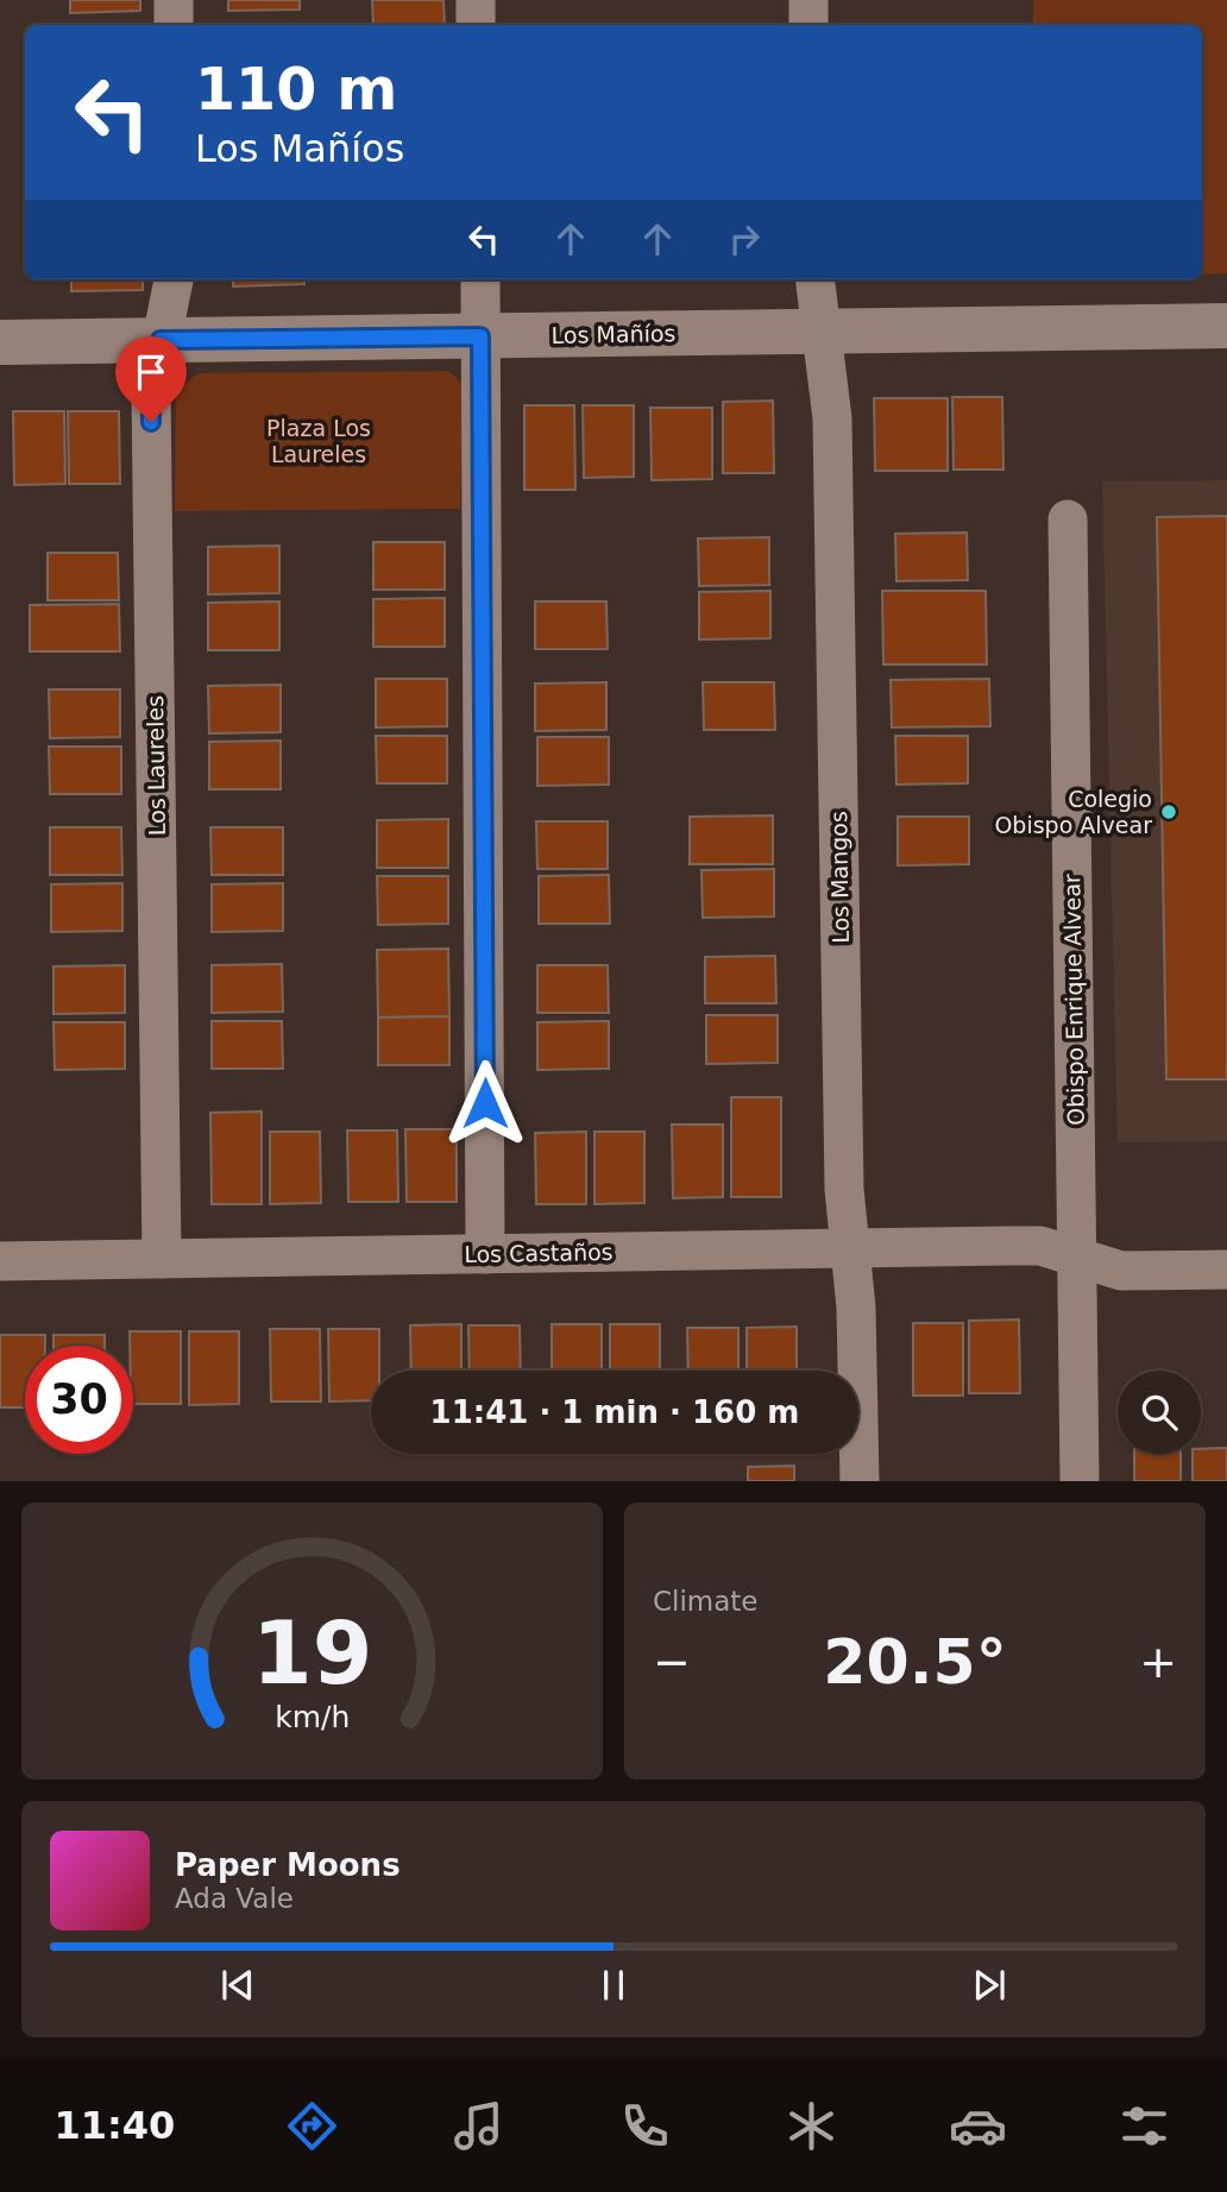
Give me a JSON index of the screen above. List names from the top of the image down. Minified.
{"streets":{"street":["Los Mañíos","Los Laureles","Los Mangos","Obispo Enrique Alvear","Los Castaños"]},"crossings":[["Los Mañíos","Los Laureles"],["Los Mañíos","Los Mangos"],["Los Laureles","Los Castaños"],["Los Mangos","Los Castaños"],["Obispo Enrique Alvear","Los Castaños"]],"parks":["Plaza Los Laureles"],"places":["Colegio Obispo Alvear"],"page":{"turn":["110 m","Los Mañíos"],"limit":"30","trip":"11:41 · 1 min · 160 m","tile":"Climate","heat":["−","20.5°","+"],"song":["Paper Moons","Ada Vale"],"tabs":"11:40","gauge":["19","km/h"]}}
